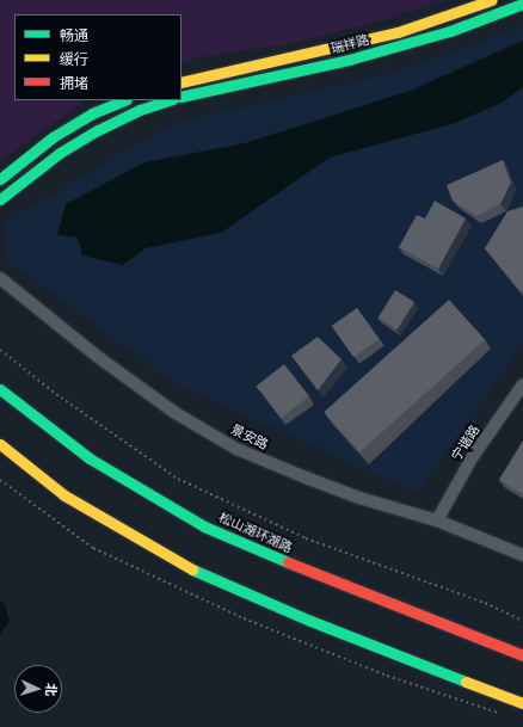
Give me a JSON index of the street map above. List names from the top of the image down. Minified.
{"streets":{"main road":["瑞祥路","松山湖环湖路"],"street":["景安路","宁谐路"]},"crossings":[["景安路","宁谐路"]],"legend":["畅通","缓行","拥堵"],"north":"right"}
